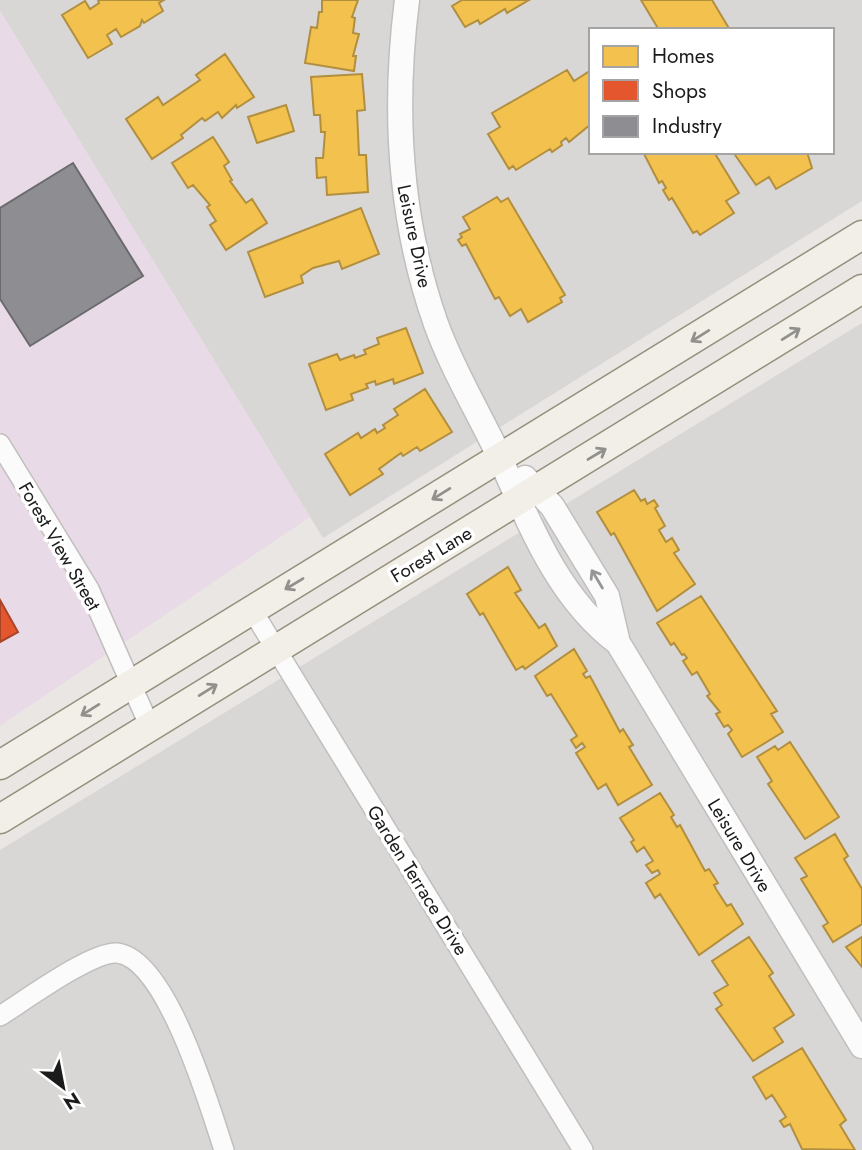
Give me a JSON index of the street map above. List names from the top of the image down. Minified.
{"streets":{"main road":["Forest Lane"],"street":["Leisure Drive","Forest View Street","Garden Terrace Drive"]},"crossings":[["Leisure Drive","Forest Lane"],["Forest View Street","Forest Lane"],["Forest Lane","Garden Terrace Drive"]],"legend":["Homes","Shops","Industry"],"north":"bottom right"}
